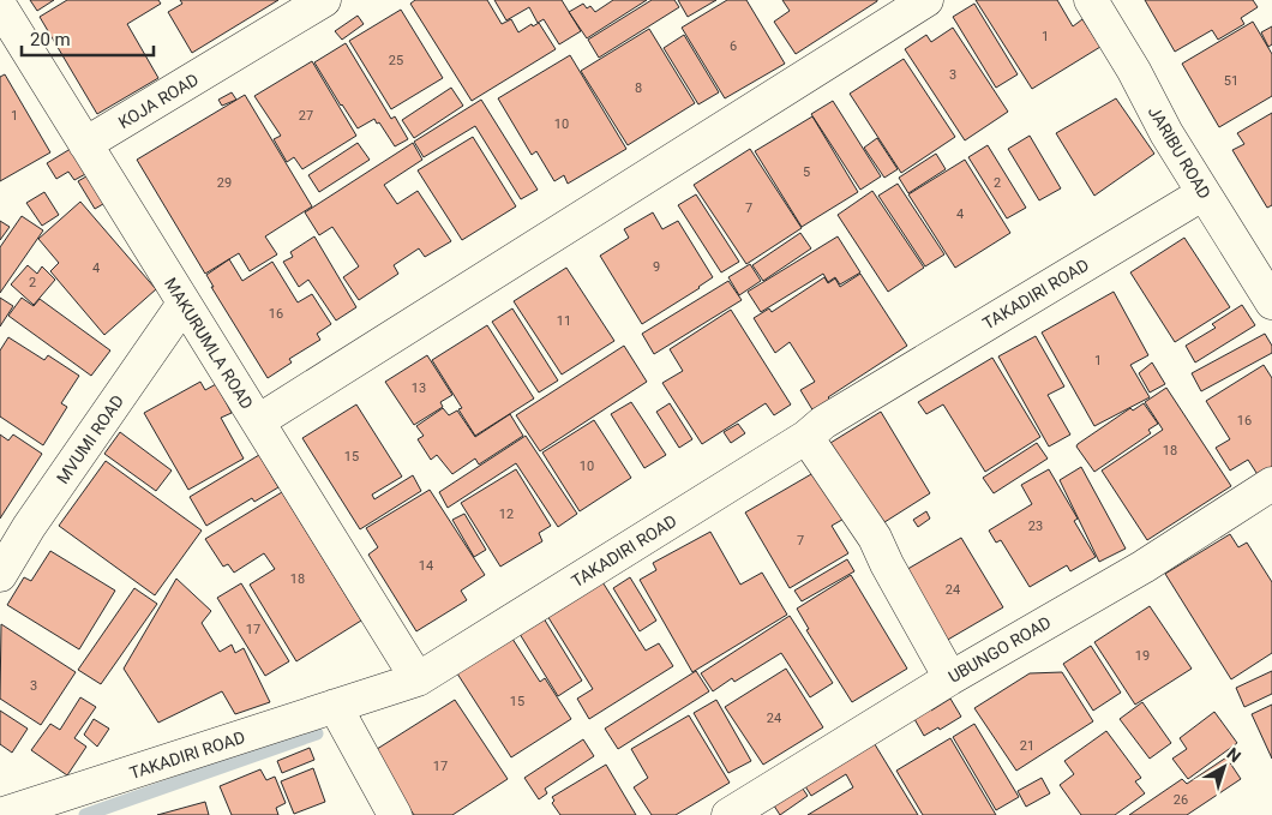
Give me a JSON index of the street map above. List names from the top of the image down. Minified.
{"streets":{"street":["KOJA ROAD","JARIBU ROAD","TAKADIRI ROAD","MAKURUMLA ROAD","MVUMI ROAD","UBUNGO ROAD"]},"crossings":[["KOJA ROAD","MAKURUMLA ROAD"],["JARIBU ROAD","TAKADIRI ROAD"],["TAKADIRI ROAD","MAKURUMLA ROAD"],["MAKURUMLA ROAD","MVUMI ROAD"]],"house_numbers":["1","6","25","3","51","8","1","27","10","5","29","2","7","4","9","4","2","16","11","1","13","16","18","15","10","12","23","7","14","18","24","17","19","3","15","24","21","17","26"],"scale_bar":"20 m","north":"top right"}
